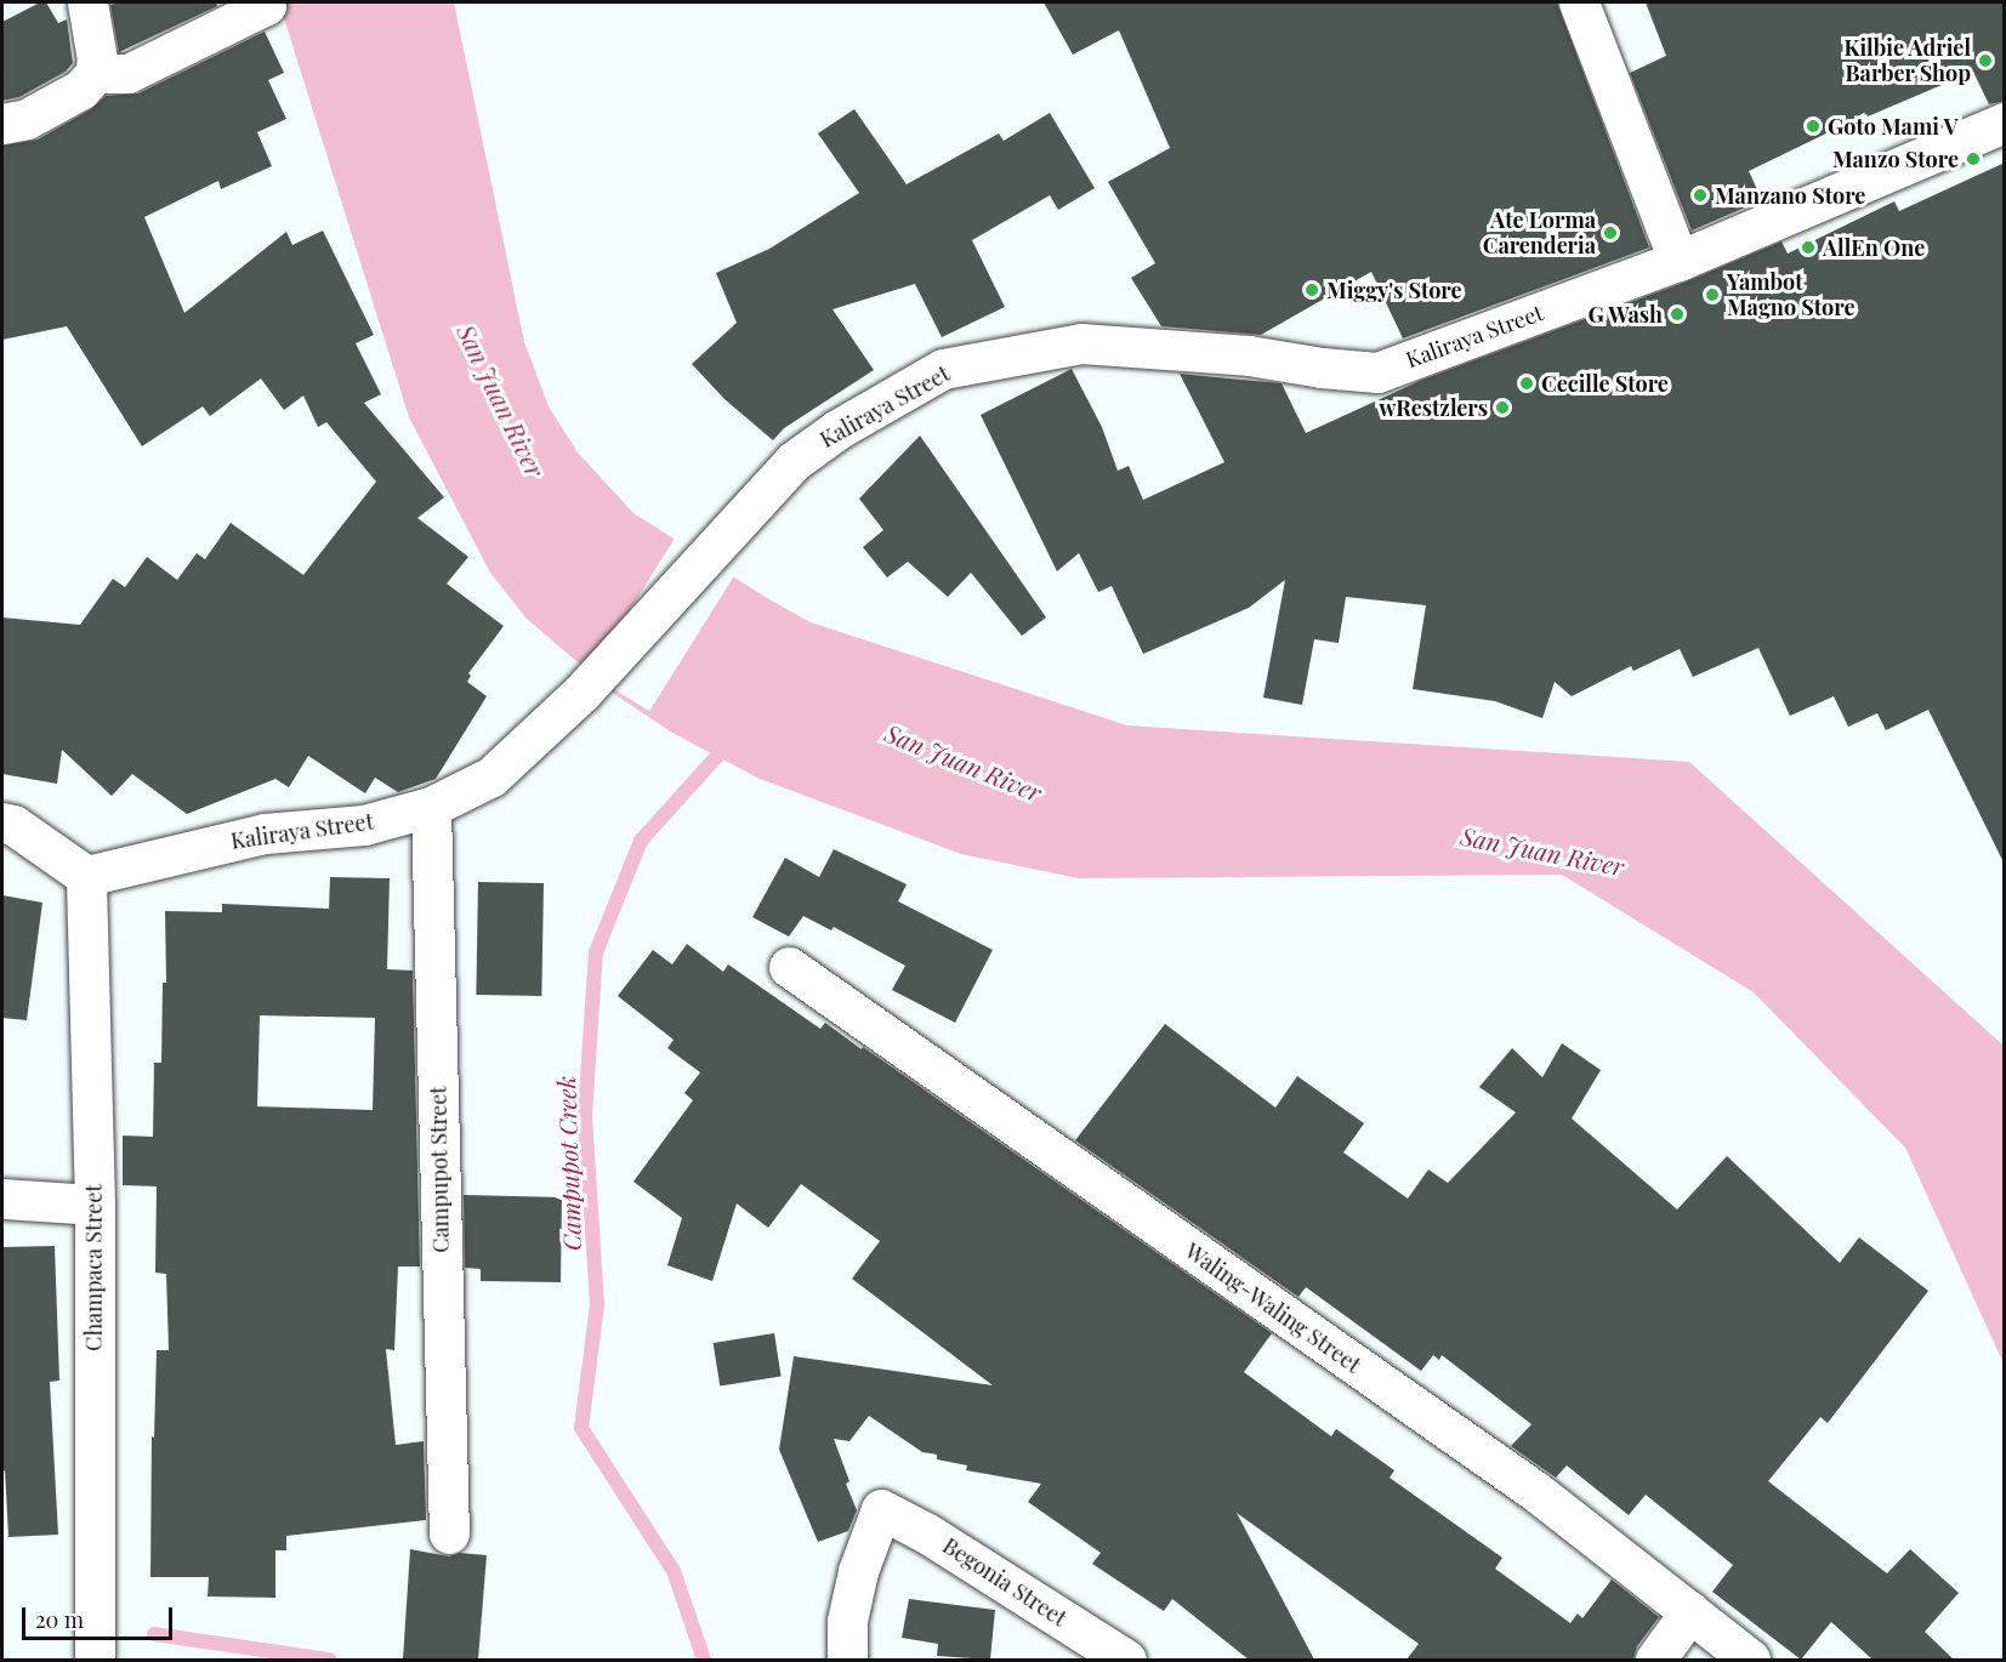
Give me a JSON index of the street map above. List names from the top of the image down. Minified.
{"streets":{"street":["Kaliraya Street","Campupot Street","Champaca Street","Waling-Waling Street","Begonia Street"]},"crossings":[["Kaliraya Street","Campupot Street"],["Kaliraya Street","Champaca Street"]],"water":["San Juan River","Campupot Creek"],"places":["Kilbie Adriel Barber Shop","Goto Mami V","Manzo Store","Manzano Store","Ate Lorma Carenderia","AllEn One","Miggy's Store","Yambot Magno Store","G Wash","Cecille Store","wRestzlers"],"scale_bar":"20 m"}
